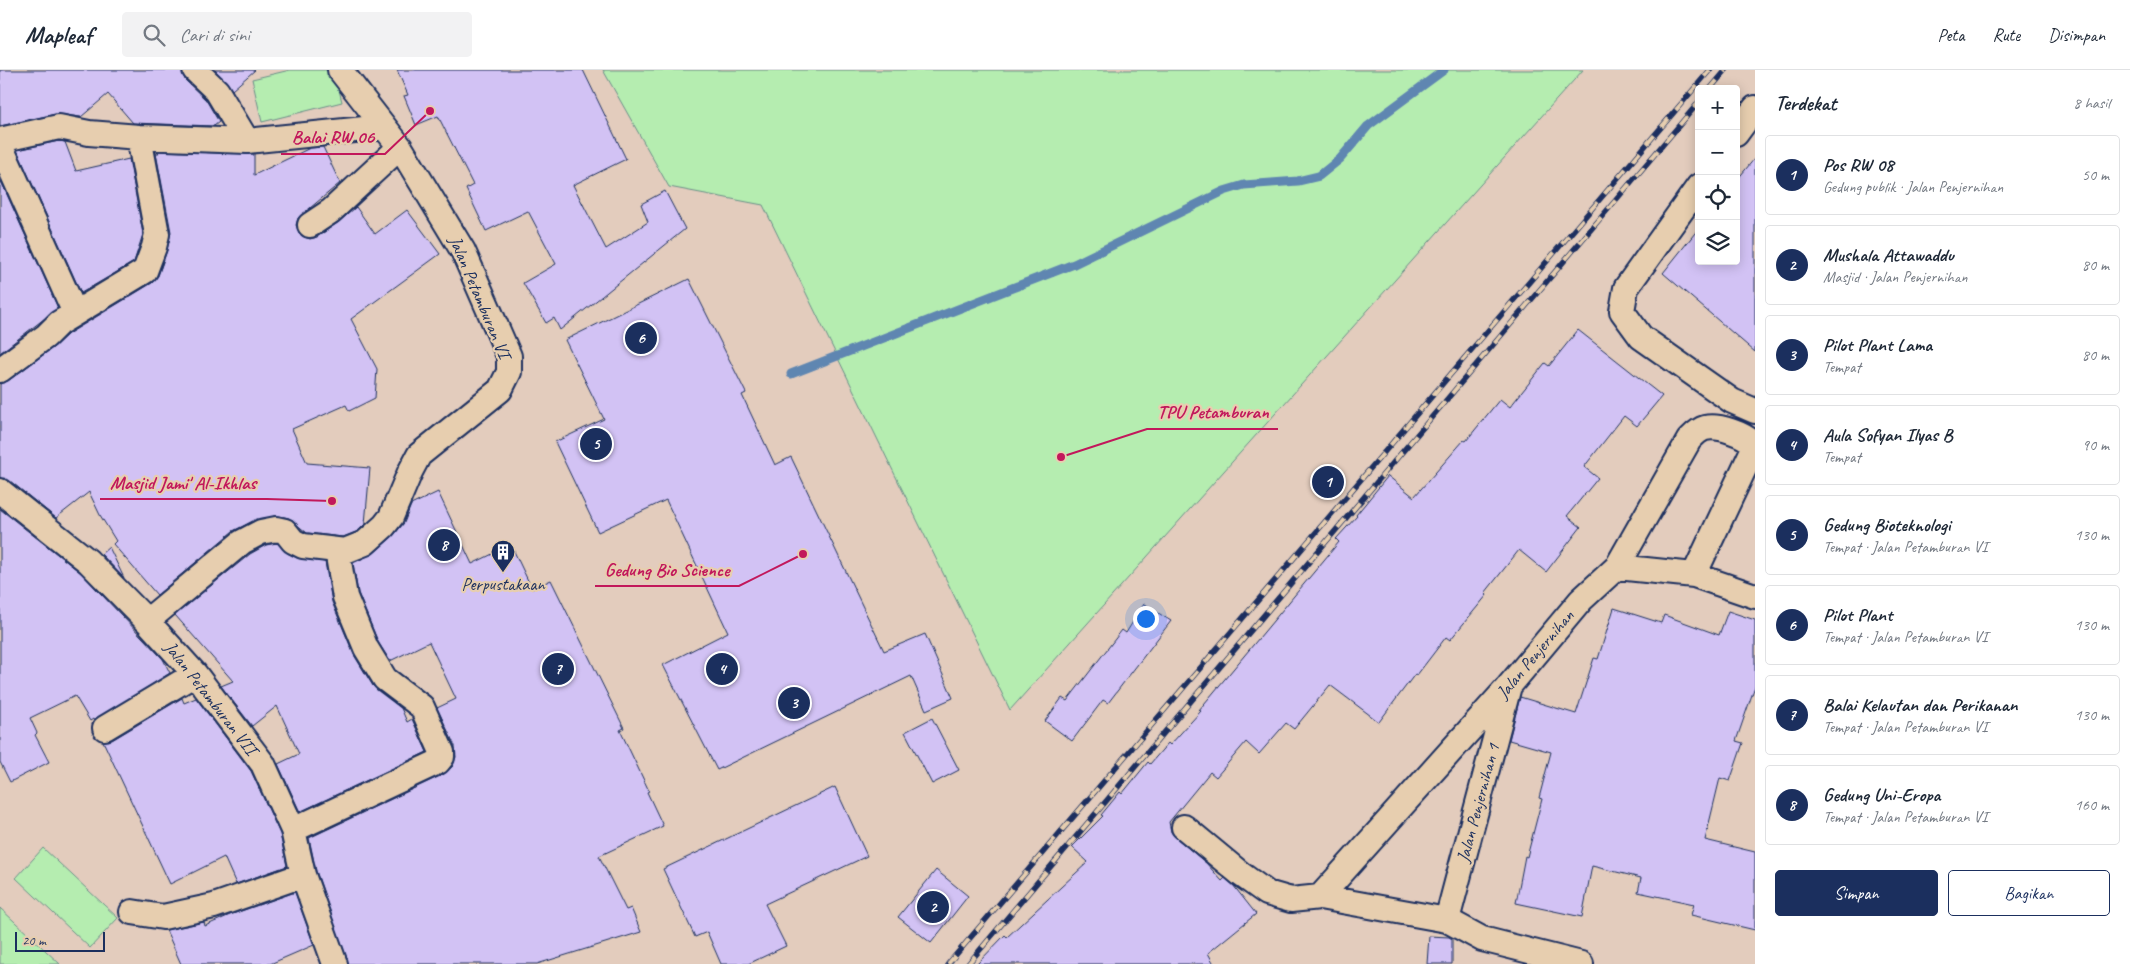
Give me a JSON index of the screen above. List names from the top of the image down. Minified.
{"streets":{"street":["Jalan Petamburan VI","Jalan Penjernihan","Jalan Petamburan VII","Jalan Penjernihan 1"]},"crossings":[["Jalan Petamburan VI","Jalan Petamburan VII"],["Jalan Penjernihan","Jalan Penjernihan 1"]],"places":{"other":["Balai RW 06","TPU Petamburan","Masjid Jami' Al-Ikhlas","Gedung Bio Science"],"building":["Perpustakaan"]},"scale_bar":"20 m","page":{"header":"Mapleaf","search":"Cari di sini","nav":["Peta","Rute","Disimpan"],"heading":["Terdekat","8 hasil"],"map_buttons":["+","−"],"list":[{"mark":"1","name":"Pos RW 08","note":"Gedung publik · Jalan Penjernihan","value":"50 m"},{"mark":"2","name":"Mushala Attawaddu","note":"Masjid · Jalan Penjernihan","value":"80 m"},{"mark":"3","name":"Pilot Plant Lama","note":"Tempat","value":"80 m"},{"mark":"4","name":"Aula Sofyan Ilyas B","note":"Tempat","value":"90 m"},{"mark":"5","name":"Gedung Bioteknologi","note":"Tempat · Jalan Petamburan VI","value":"130 m"},{"mark":"6","name":"Pilot Plant","note":"Tempat · Jalan Petamburan VI","value":"130 m"},{"mark":"7","name":"Balai Kelautan dan Perikanan","note":"Tempat · Jalan Petamburan VI","value":"130 m"},{"mark":"8","name":"Gedung Uni-Eropa","note":"Tempat · Jalan Petamburan VI","value":"160 m"}],"pins":["6","5","1","8","4","7","3","2"],"buttons":["Simpan","Bagikan"],"scale":"20 m"}}
